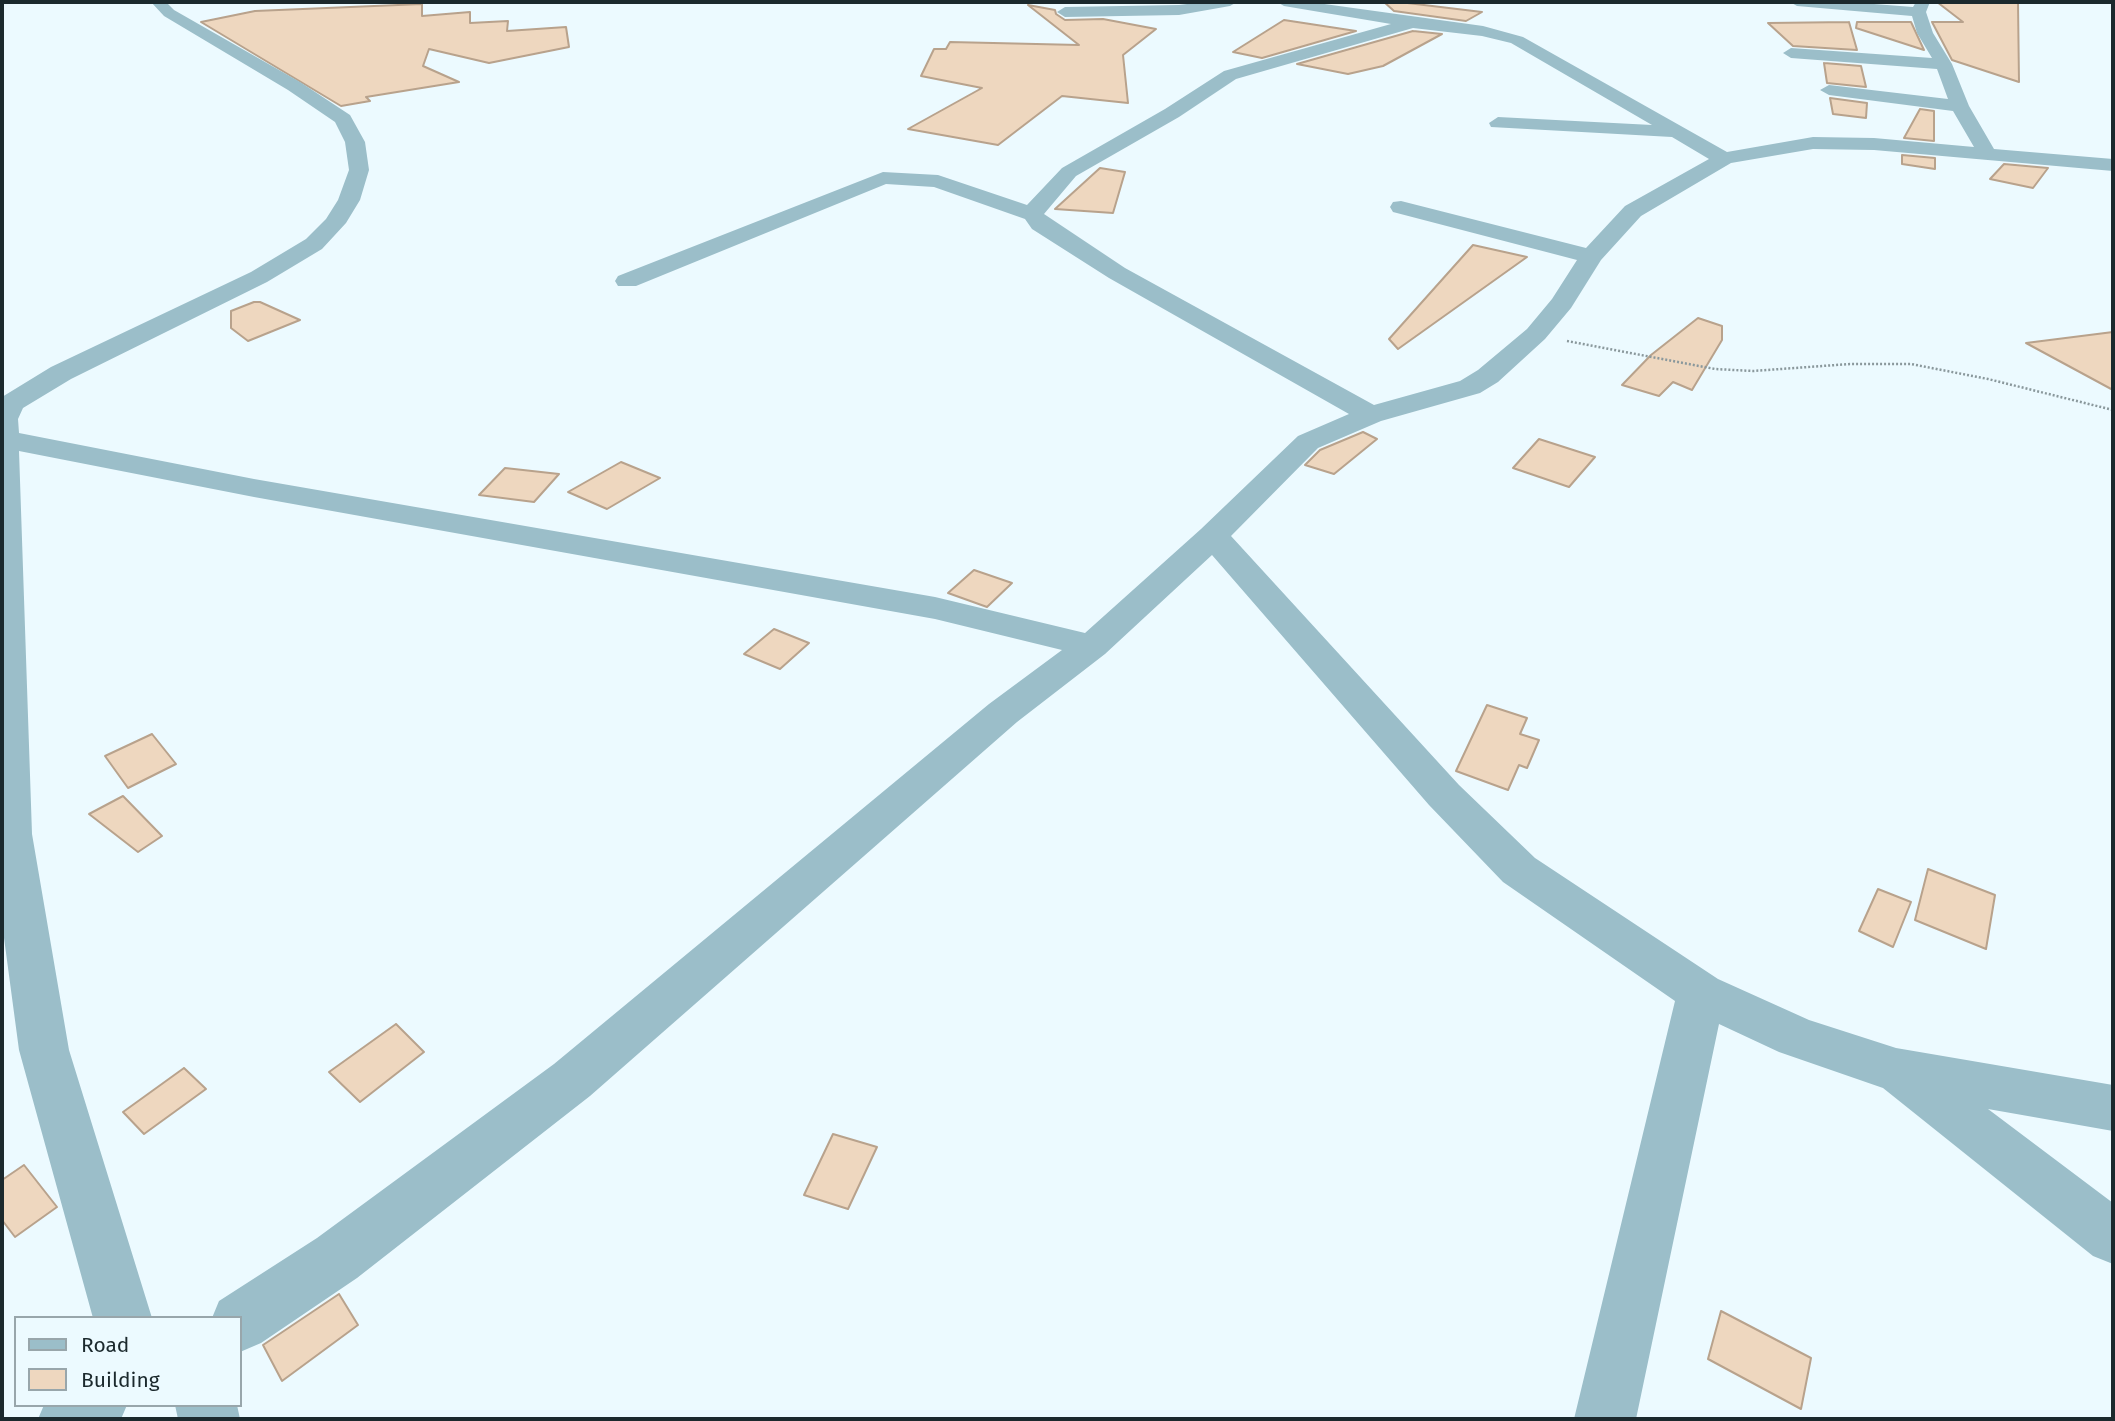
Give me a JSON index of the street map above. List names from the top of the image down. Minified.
{"legend":["Road","Building"]}
